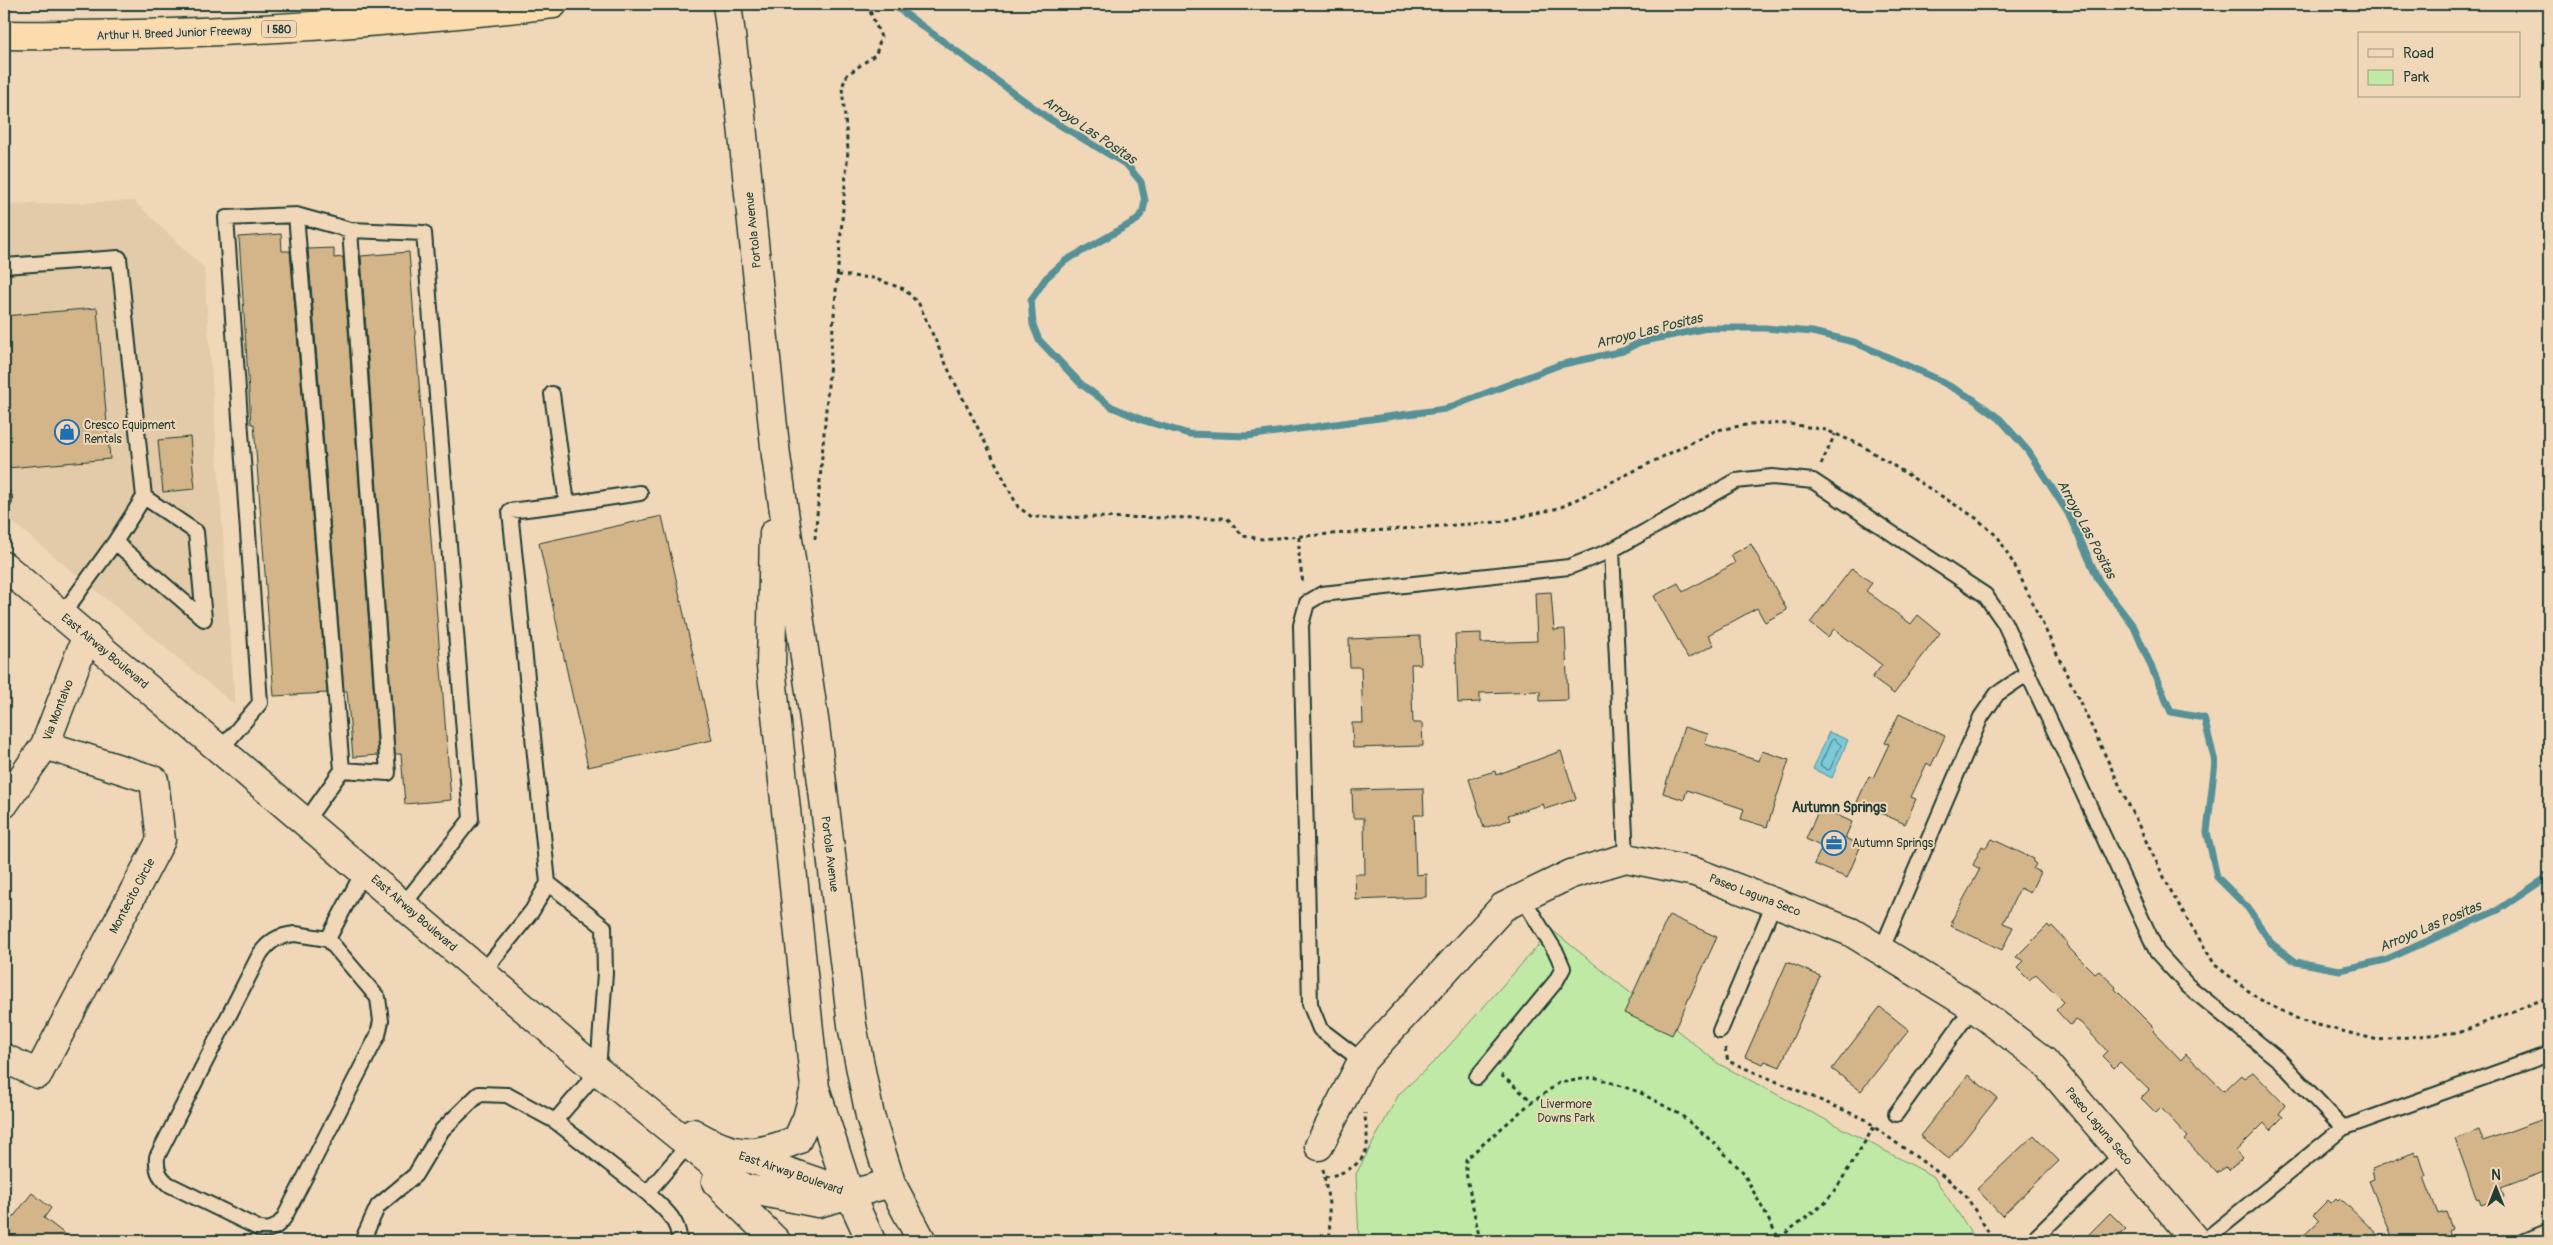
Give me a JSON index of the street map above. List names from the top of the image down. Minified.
{"streets":{"highway":["I 580","Arthur H. Breed Junior Freeway"],"main road":["Portola Avenue","East Airway Boulevard","Via Montalvo","Paseo Laguna Seco","Montecito Circle"]},"crossings":[["Portola Avenue","East Airway Boulevard"],["East Airway Boulevard","Via Montalvo"],["Via Montalvo","Montecito Circle"]],"districts":["Autumn Springs"],"water":["Arroyo Las Positas"],"parks":["Livermore Downs Park"],"places":{"shop":["Cresco Equipment Rentals"],"office":["Autumn Springs"]},"legend":["Road","Park"],"north":"top"}
